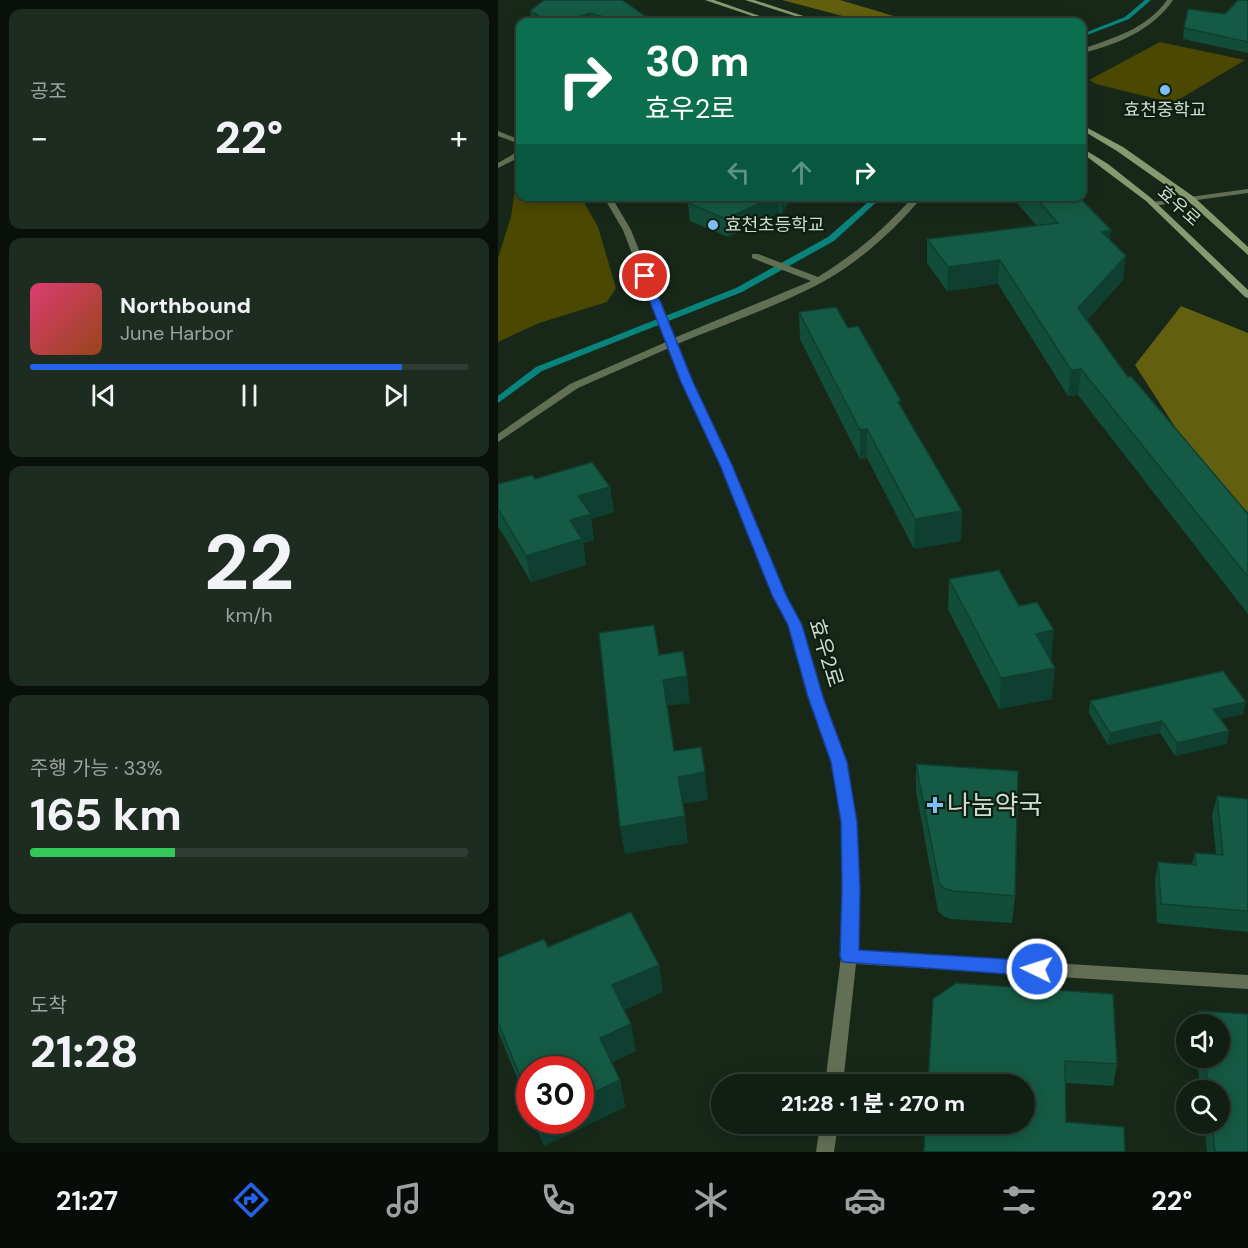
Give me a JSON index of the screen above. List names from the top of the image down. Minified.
{"streets":{"main road":["효우로"],"street":["효우2로"]},"places":{"other":["효천중학교","효천초등학교"],"health":["나눔약국"]},"page":{"tile":["공조",["22","km/h"],["주행 가능 · 33%","165 km"],["도착","21:28"]],"turn":["30 m","효우2로"],"heat":["−","22°","+"],"song":["Northbound","June Harbor"],"limit":"30","trip":"21:28 · 1 분 · 270 m","tabs":["21:27","22°"]}}
